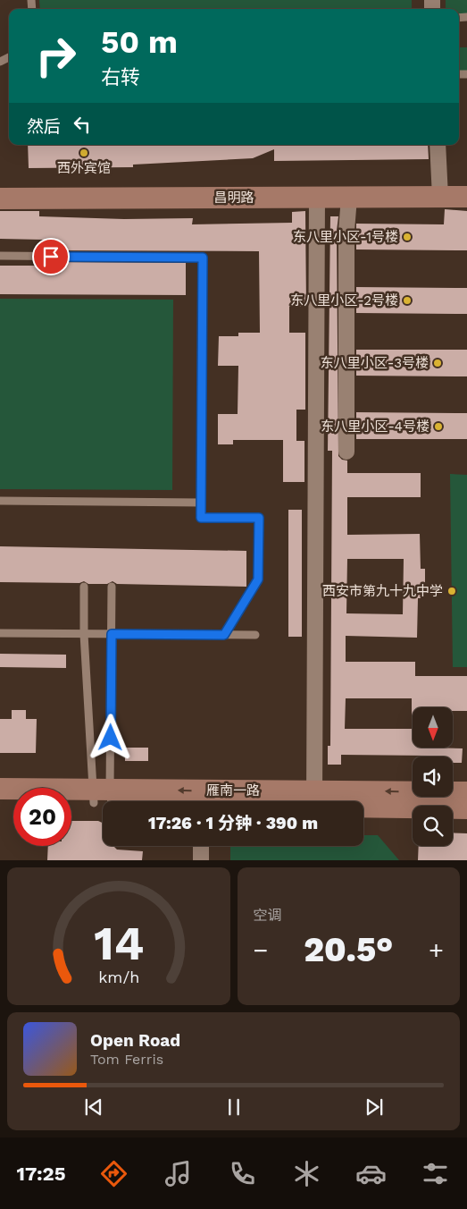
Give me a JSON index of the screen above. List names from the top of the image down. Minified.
{"streets":{"main road":["昌明路","雁南一路"]},"places":["西外宾馆","东八里小区-1号楼","东八里小区-2号楼","东八里小区-3号楼","东八里小区-4号楼","西安市第九十九中学"],"north":"bottom","page":{"turn":["50 m","右转"],"then":"然后","limit":"20","trip":"17:26 · 1 分钟 · 390 m","tile":"空调","heat":["−","20.5°","+"],"song":["Open Road","Tom Ferris"],"tabs":"17:25","gauge":["14","km/h"]}}
